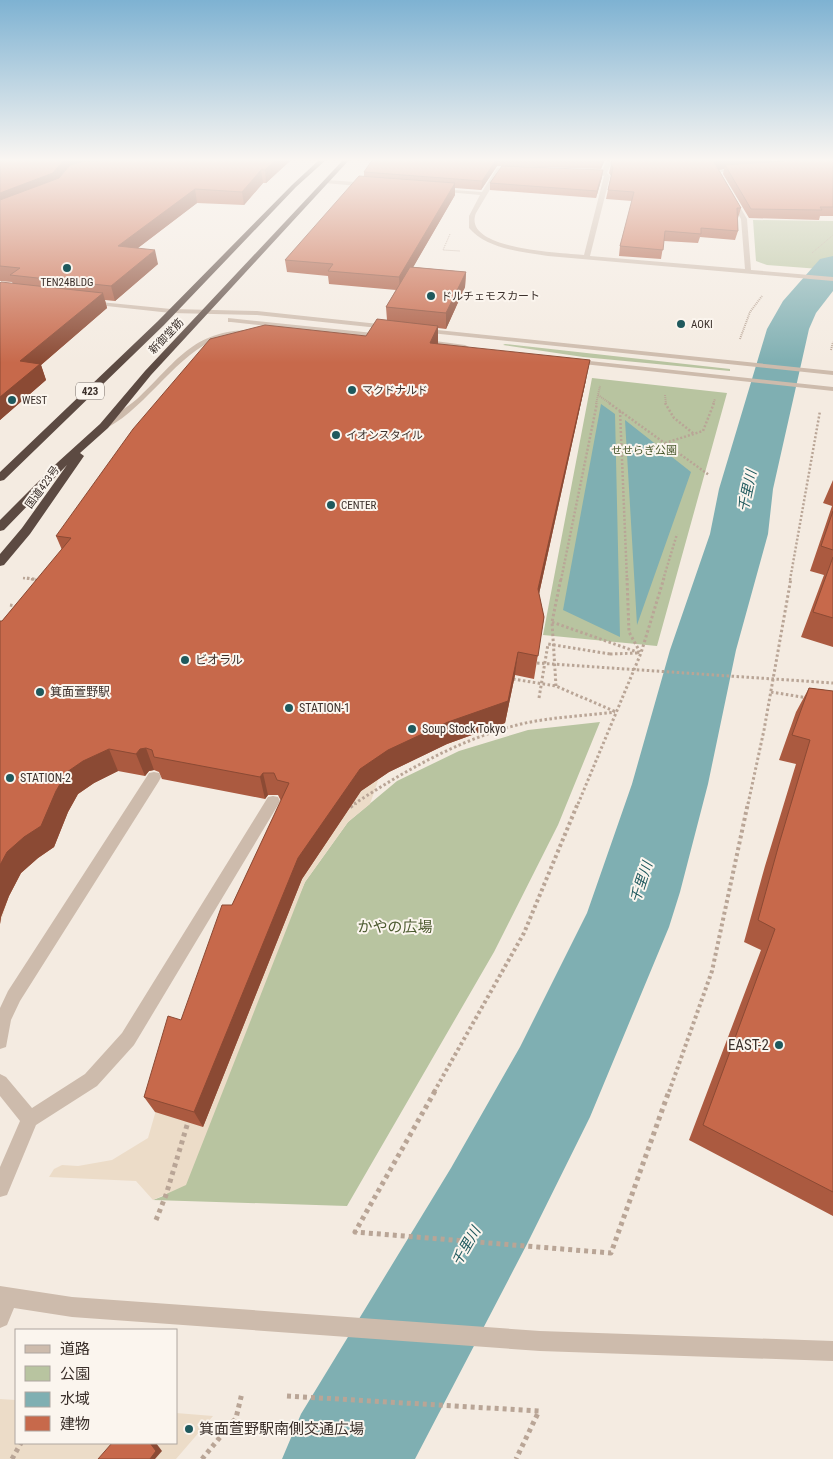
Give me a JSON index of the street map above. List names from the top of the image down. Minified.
{"streets":{"highway":["新御堂筋","423","国道423号"]},"crossings":[["新御堂筋","国道423号"]],"water":["千里川"],"parks":["せせらぎ公園","かやの広場"],"places":["TEN24BLDG","ドルチェモスカート","AOKI","マクドナルド","WEST","イオンスタイル","CENTER","ビオラル","箕面萱野駅","STATION-1","Soup Stock Tokyo","STATION-2","EAST-2","箕面萱野駅南側交通広場"],"legend":["道路","公園","水域","建物"]}
